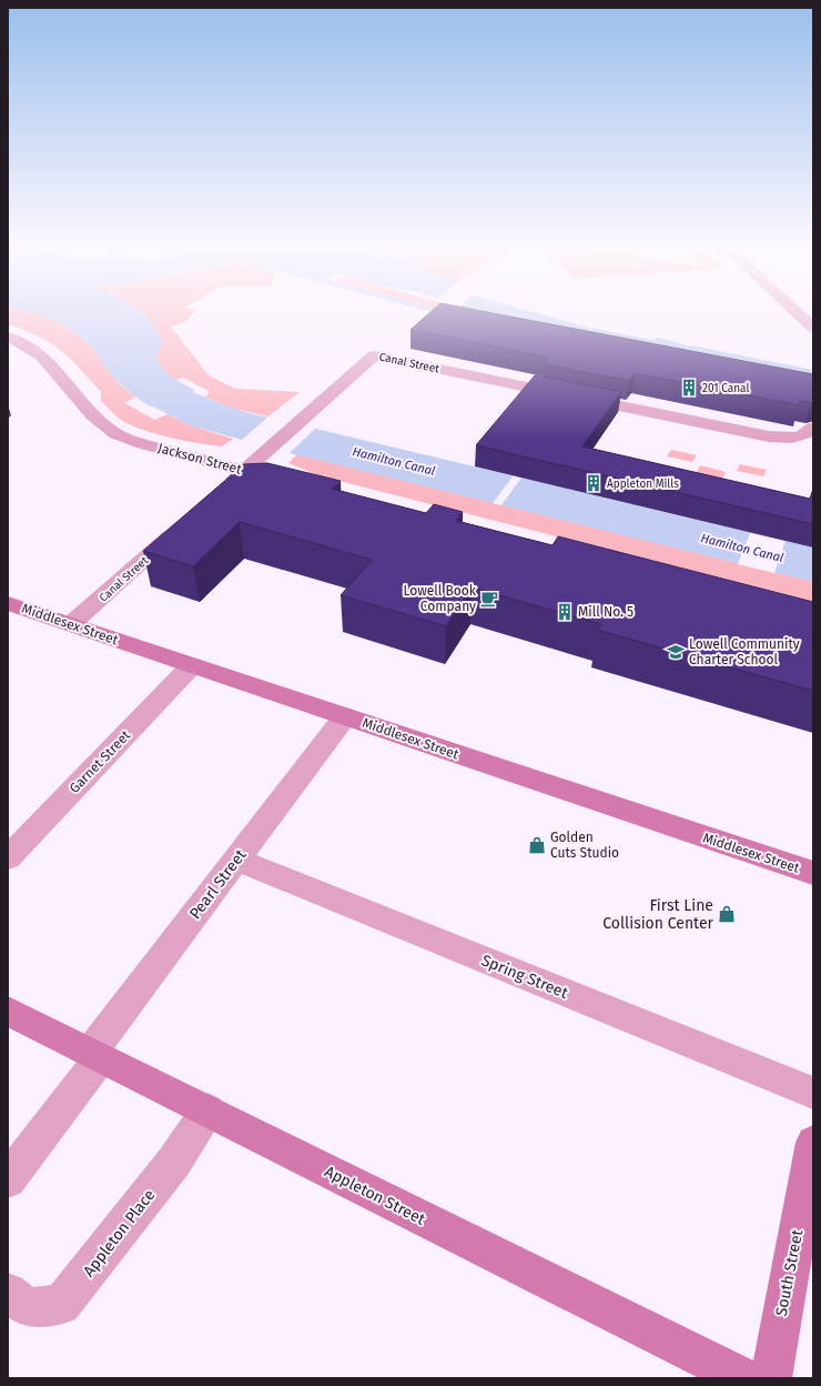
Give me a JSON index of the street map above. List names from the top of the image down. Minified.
{"streets":{"main road":["Middlesex Street","Appleton Street","South Street"],"street":["Canal Street","Jackson Street","Garnet Street","Pearl Street","Spring Street","Appleton Place"]},"crossings":[["Canal Street","Jackson Street"],["Canal Street","Middlesex Street"],["Middlesex Street","Garnet Street"],["Middlesex Street","Pearl Street"],["Pearl Street","Spring Street"],["Pearl Street","Appleton Street"],["Appleton Street","Appleton Place"]],"water":["Hamilton Canal"],"places":{"building":["201 Canal","Appleton Mills","Mill No. 5"],"cafe":["Lowell Book Company"],"school or university":["Lowell Community Charter School"],"shop":["Golden Cuts Studio","First Line Collision Center"]}}
